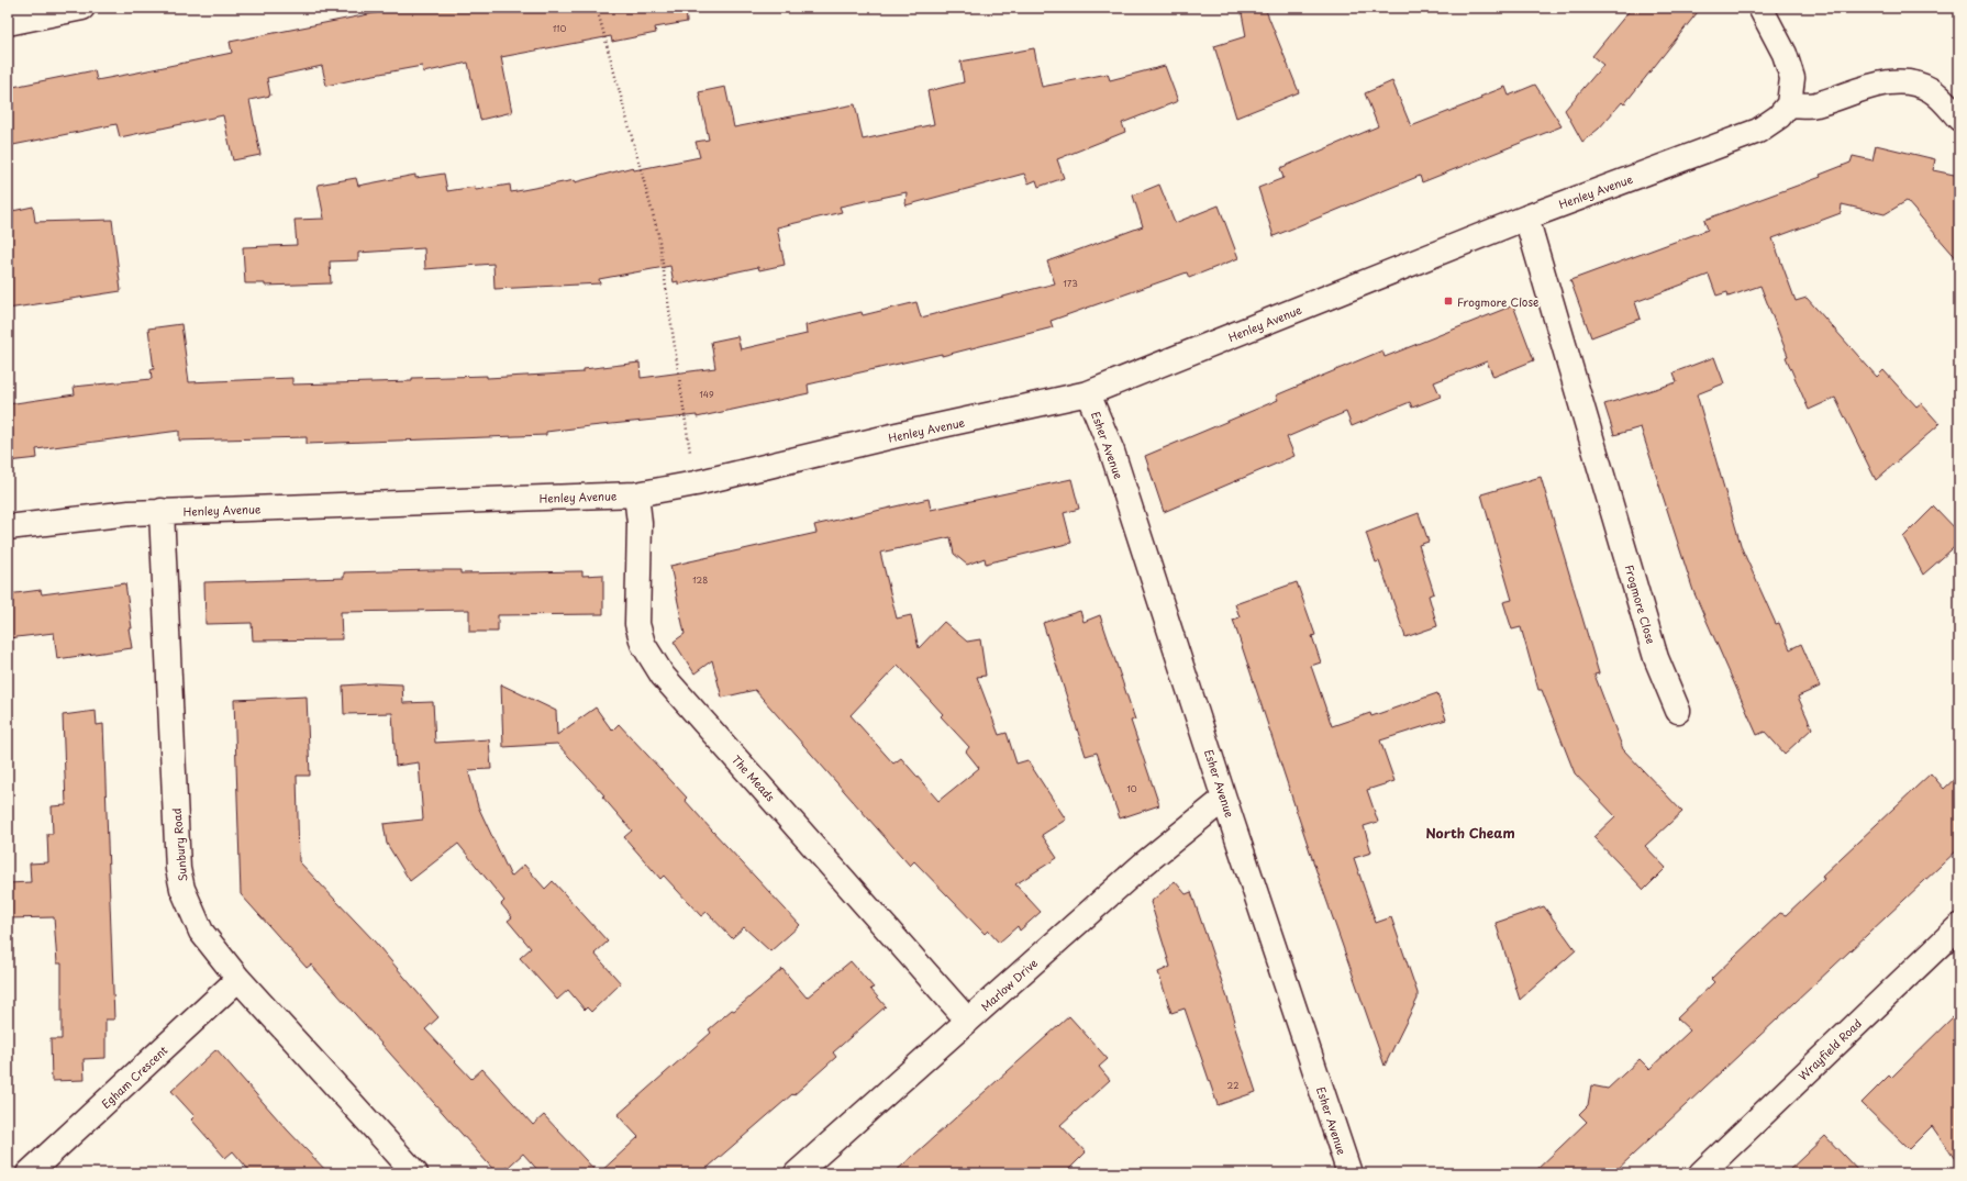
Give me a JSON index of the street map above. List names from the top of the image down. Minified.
{"streets":{"street":["Henley Avenue","Esher Avenue","Frogmore Close","The Meads","Sunbury Road","Marlow Drive","Wrayfield Road","Egham Crescent"]},"crossings":[["Henley Avenue","Esher Avenue"],["Henley Avenue","Frogmore Close"],["Henley Avenue","The Meads"],["Henley Avenue","Sunbury Road"],["Esher Avenue","Marlow Drive"],["The Meads","Marlow Drive"],["Sunbury Road","Egham Crescent"]],"districts":["North Cheam"],"places":{"transit":["Frogmore Close"]},"house_numbers":["110","173","149","128","10","22"]}
